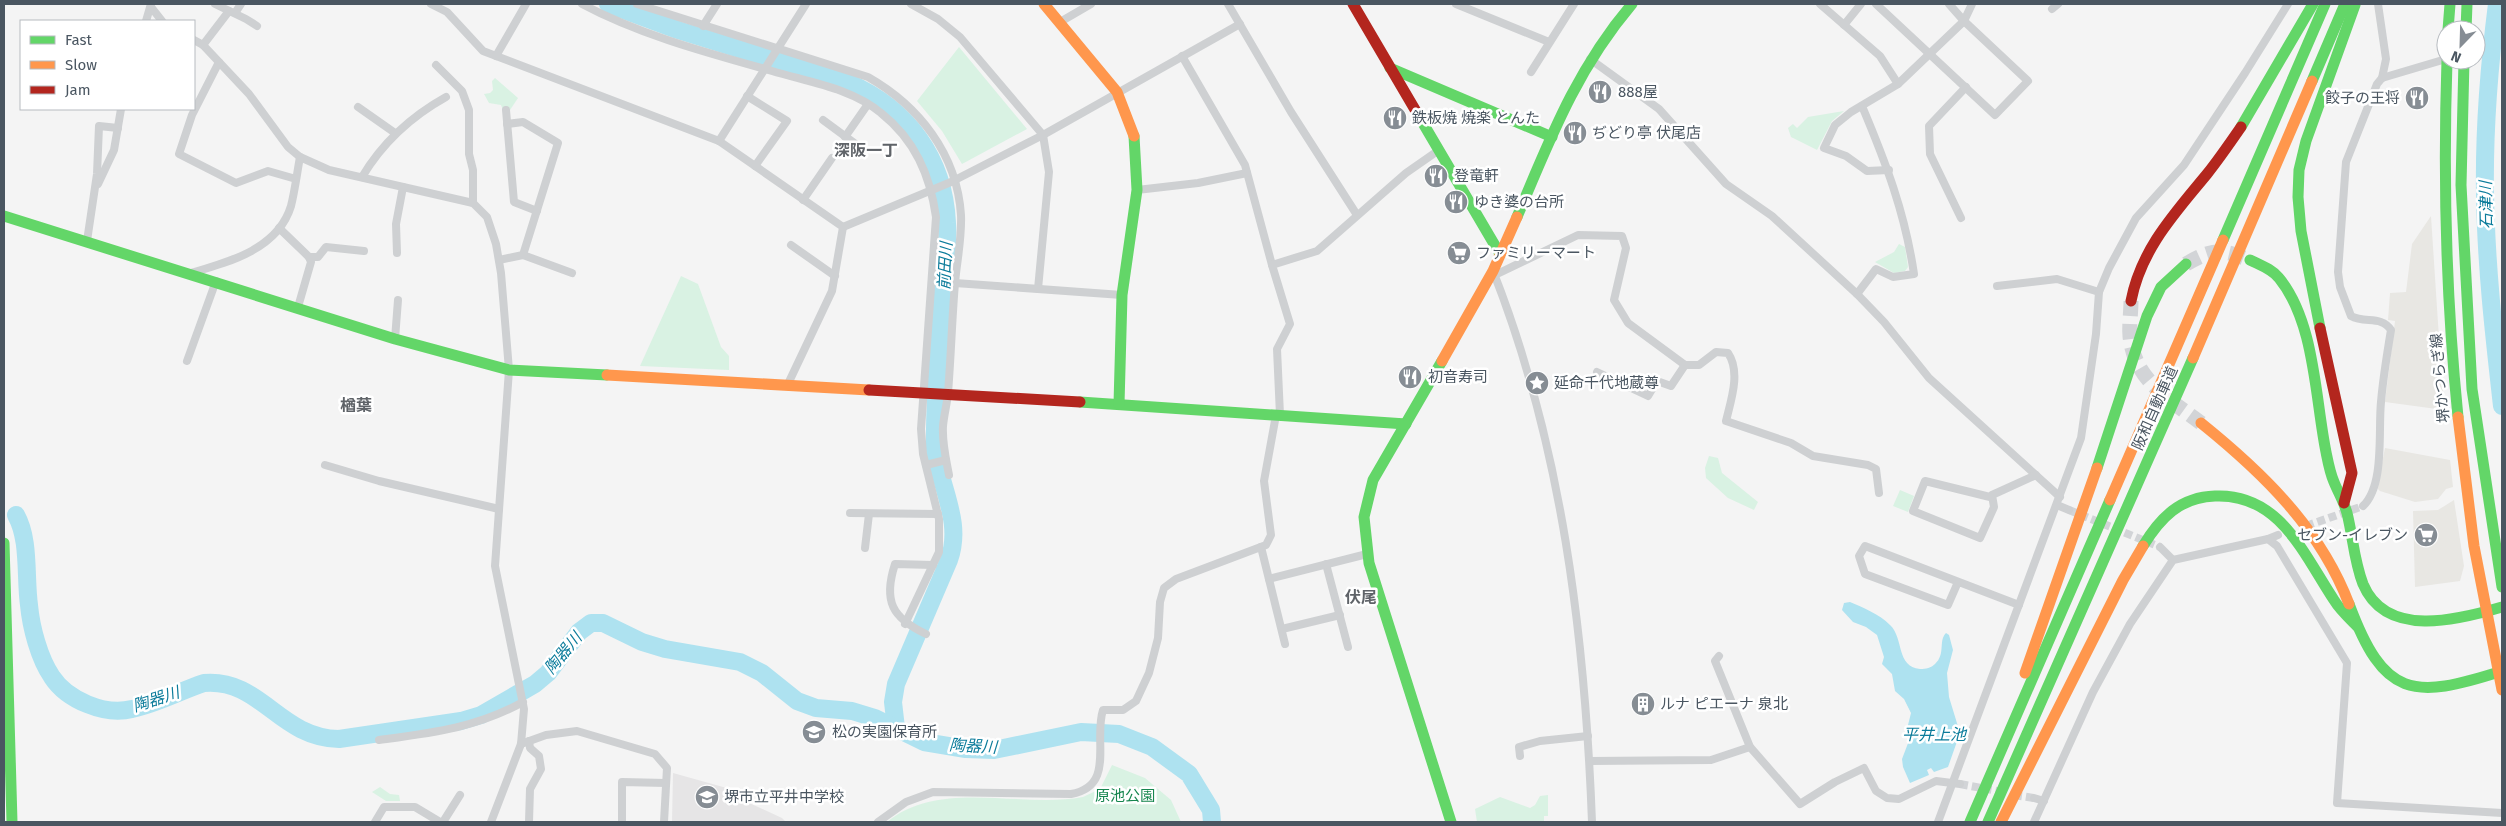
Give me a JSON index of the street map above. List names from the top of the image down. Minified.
{"streets":{"main road":["堺かつらぎ線","阪和自動車道"]},"districts":["深阪一丁","楢葉","伏尾"],"water":["石津川","前田川","陶器川","平井上池"],"parks":["原池公園"],"places":{"restaurant":["888屋","餃子の王将","鉄板焼 焼楽 とんた","ぢどり亭 伏尾店","登竜軒","ゆき婆の台所","初音寿司"],"supermarket":["ファミリーマート","セブン-イレブン"],"place":["延命千代地蔵尊"],"building":["ルナ ピエーナ 泉北"],"school or university":["松の実園保育所","堺市立平井中学校"]},"legend":["Fast","Slow","Jam"],"north":"bottom left"}
